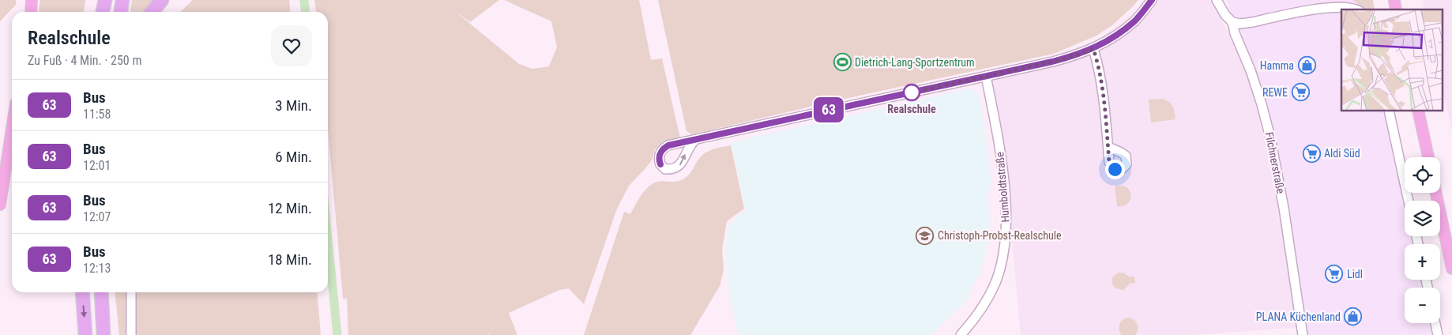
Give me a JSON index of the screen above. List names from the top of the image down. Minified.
{"streets":{"street":["Filchnerstraße","Humboldtstraße"]},"places":{"sports":["Dietrich-Lang-Sportzentrum"],"shop":["Hamma","PLANA Küchenland"],"other":["Realschule"],"supermarket":["REWE","Aldi Süd","Lidl"],"school or university":["Christoph-Probst-Realschule"]},"lines":["bus line 63"],"page":{"on_map":"63","heading":["Realschule","Zu Fuß · 4 Min. · 250 m"],"list":[{"mark":"63","name":"Bus","note":"11:58","value":"3 Min."},{"mark":"63","name":"Bus","note":"12:01","value":"6 Min."},{"mark":"63","name":"Bus","note":"12:07","value":"12 Min."},{"mark":"63","name":"Bus","note":"12:13","value":"18 Min."}],"map_buttons":["+","−"]}}
